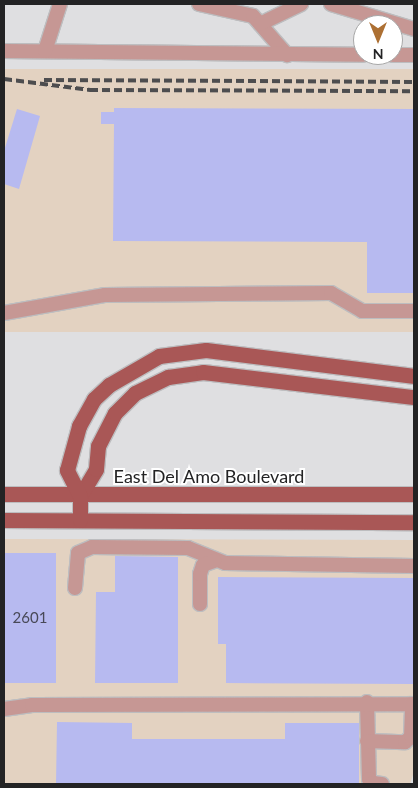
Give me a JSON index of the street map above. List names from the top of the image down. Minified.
{"streets":{"main road":["East Del Amo Boulevard"]},"house_numbers":["2601"],"north":"bottom"}
